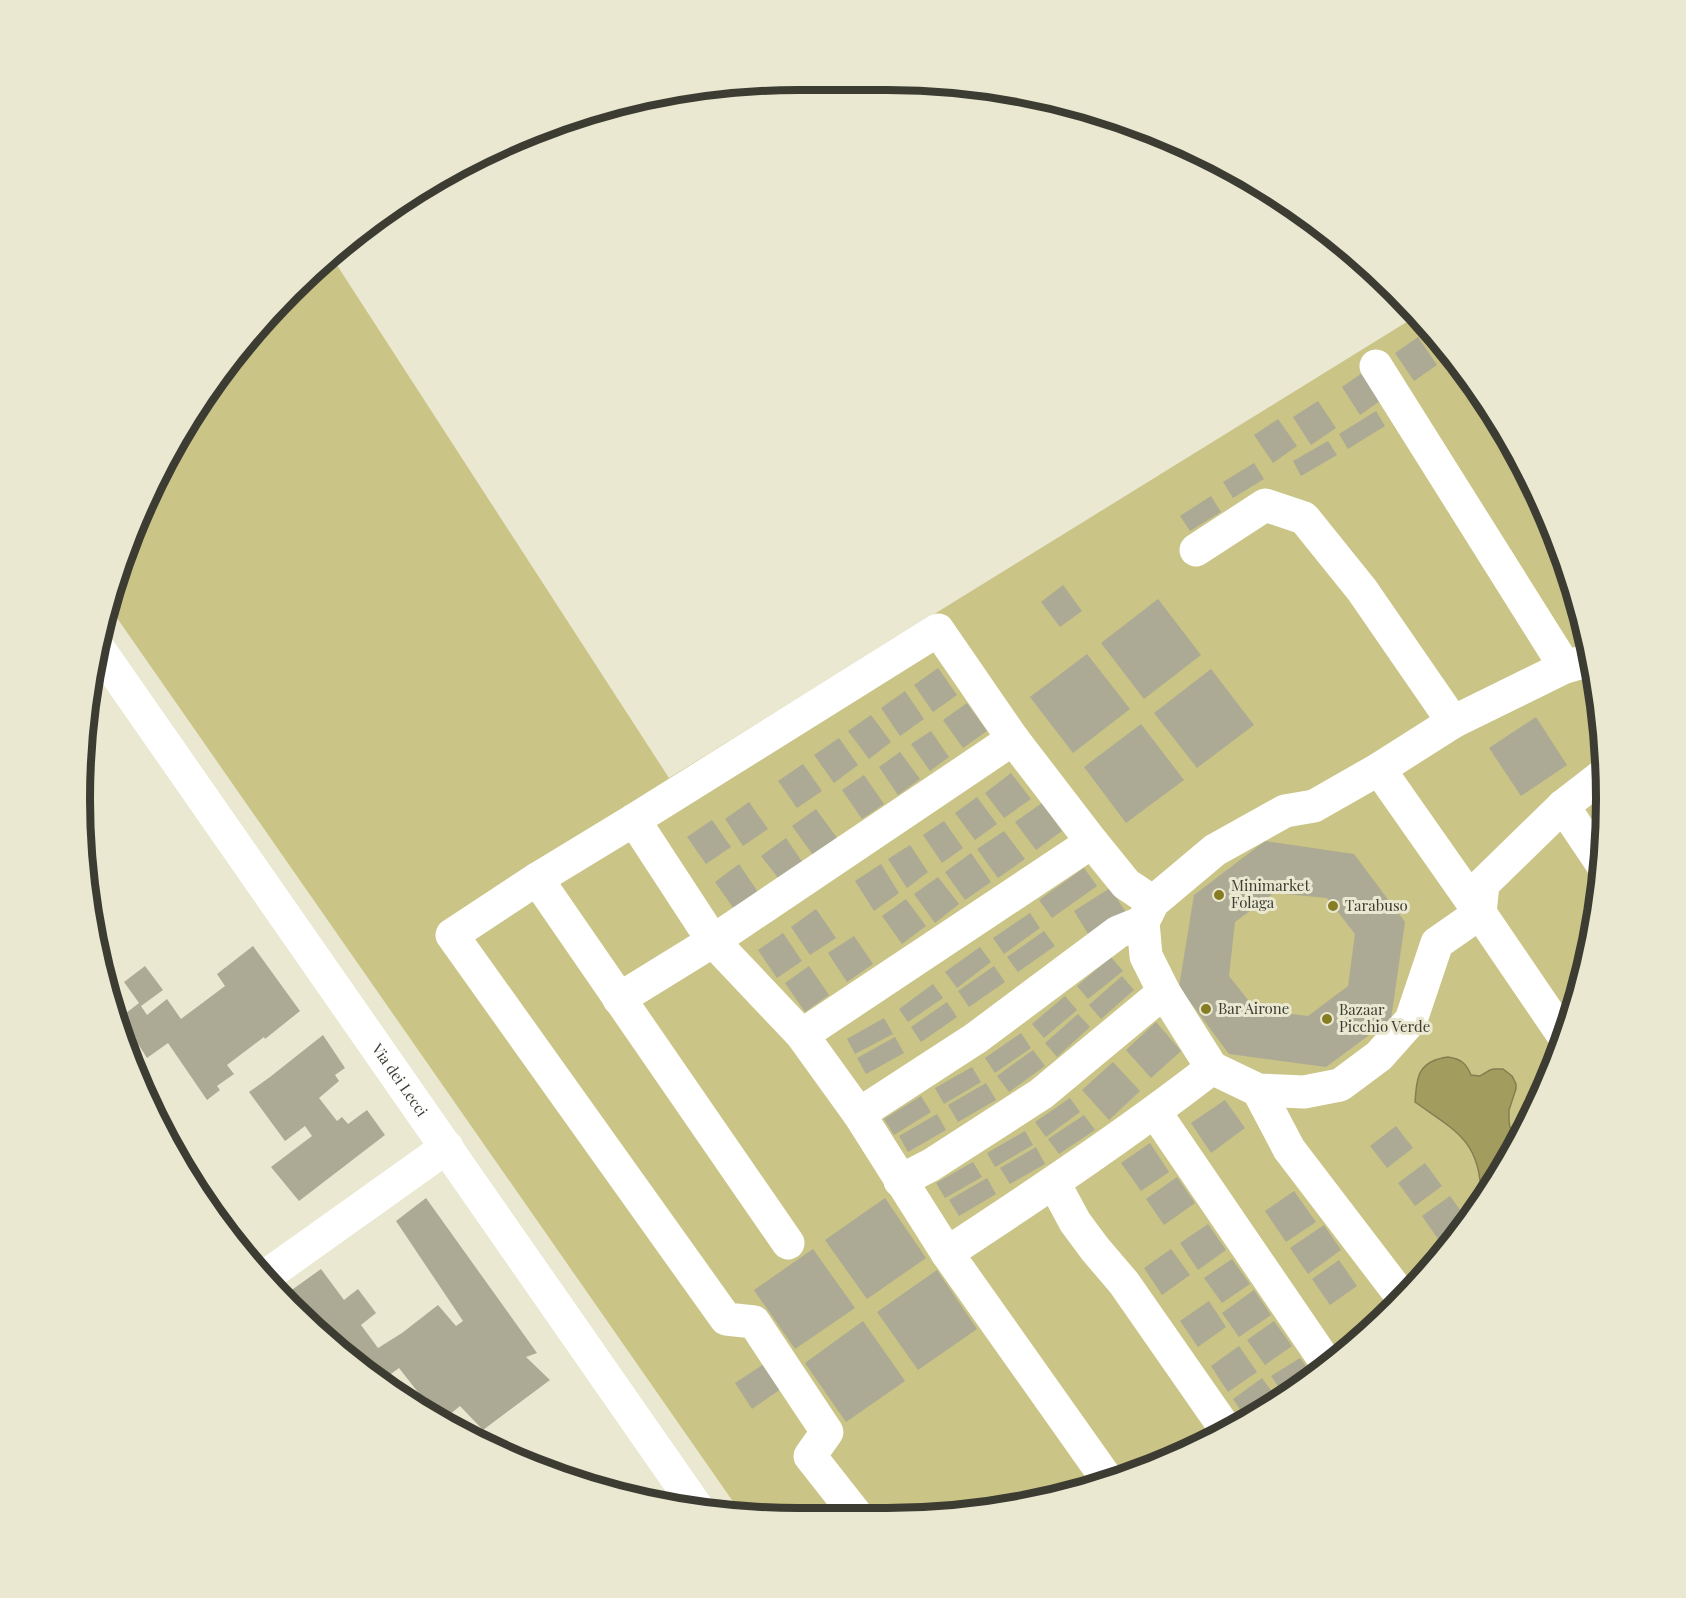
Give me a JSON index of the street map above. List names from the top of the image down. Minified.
{"streets":{"street":["Via dei Lecci"]},"places":["Minimarket Folaga","Tarabuso","Bar Airone","Bazaar Picchio Verde"]}
